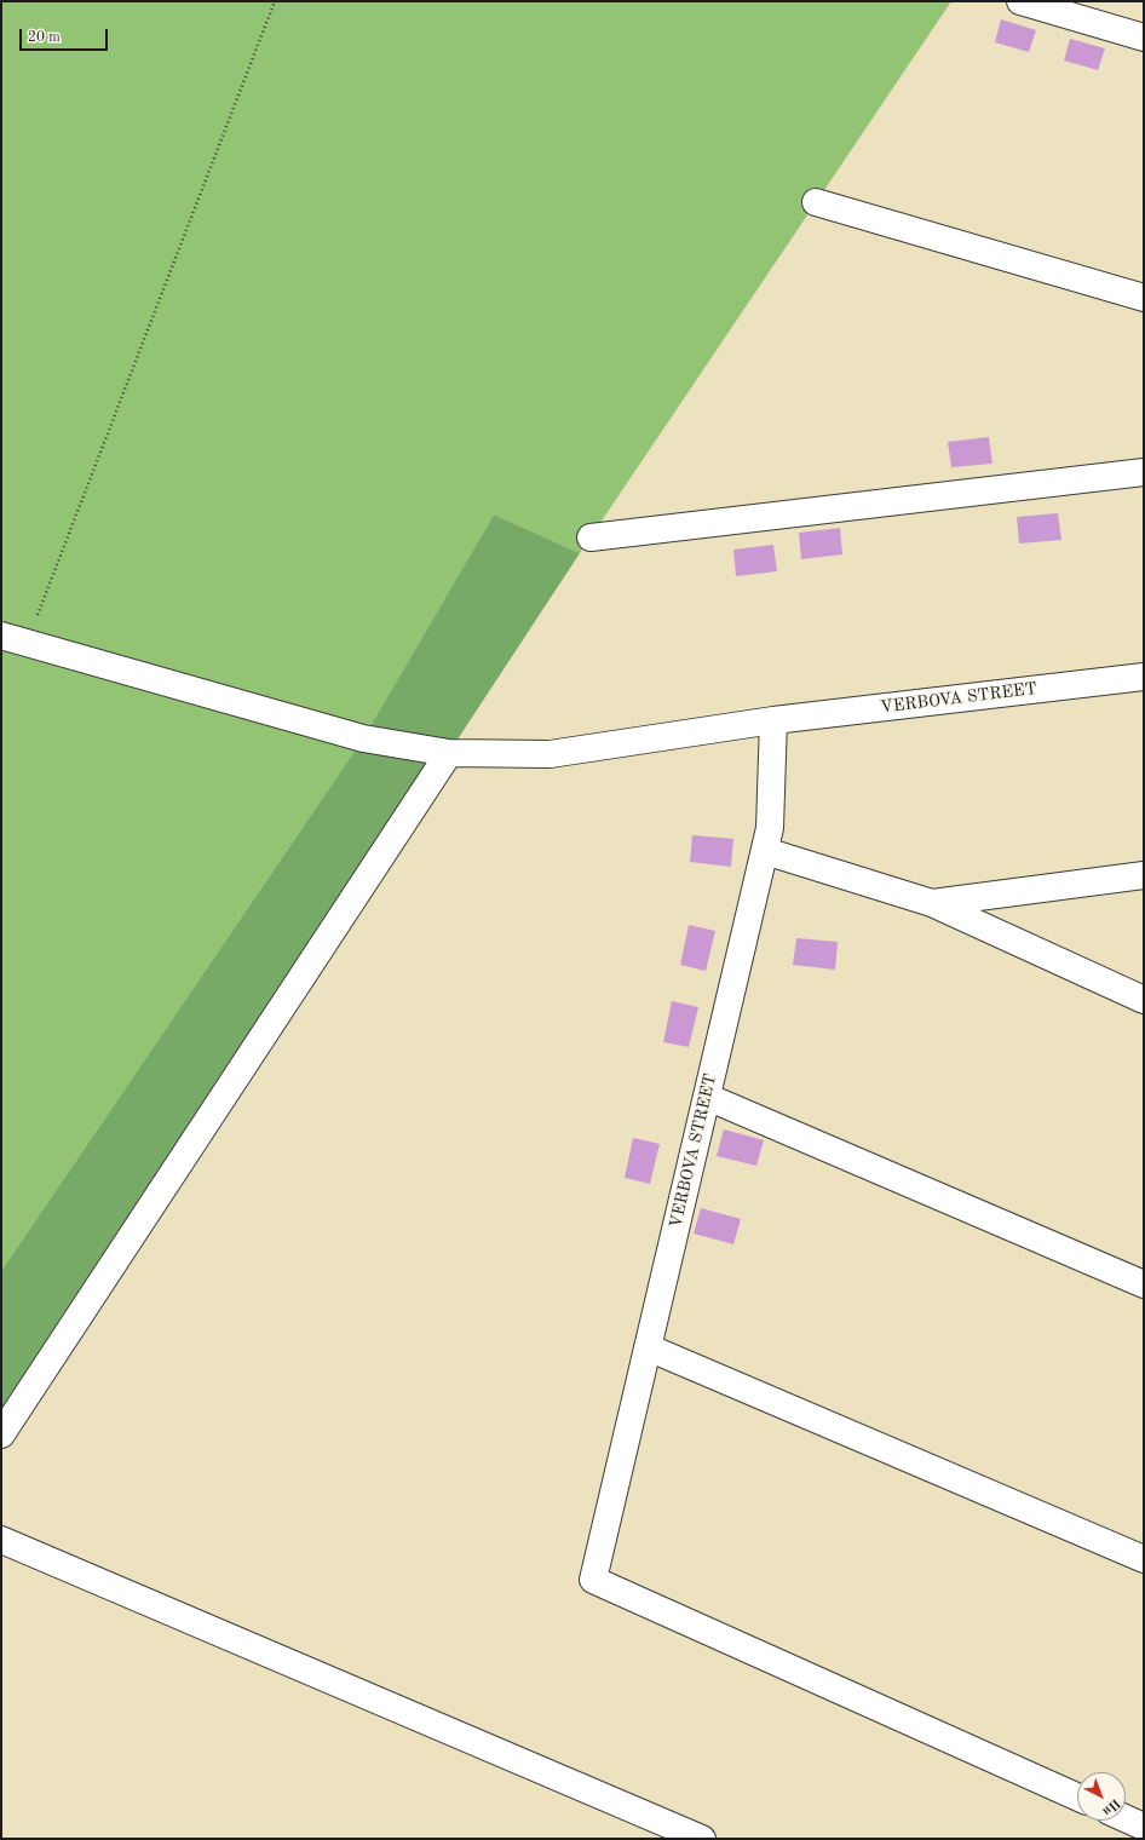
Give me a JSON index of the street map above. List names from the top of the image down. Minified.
{"streets":{"street":["VERBOVA STREET"]},"scale_bar":"20 m","north":"bottom right"}
